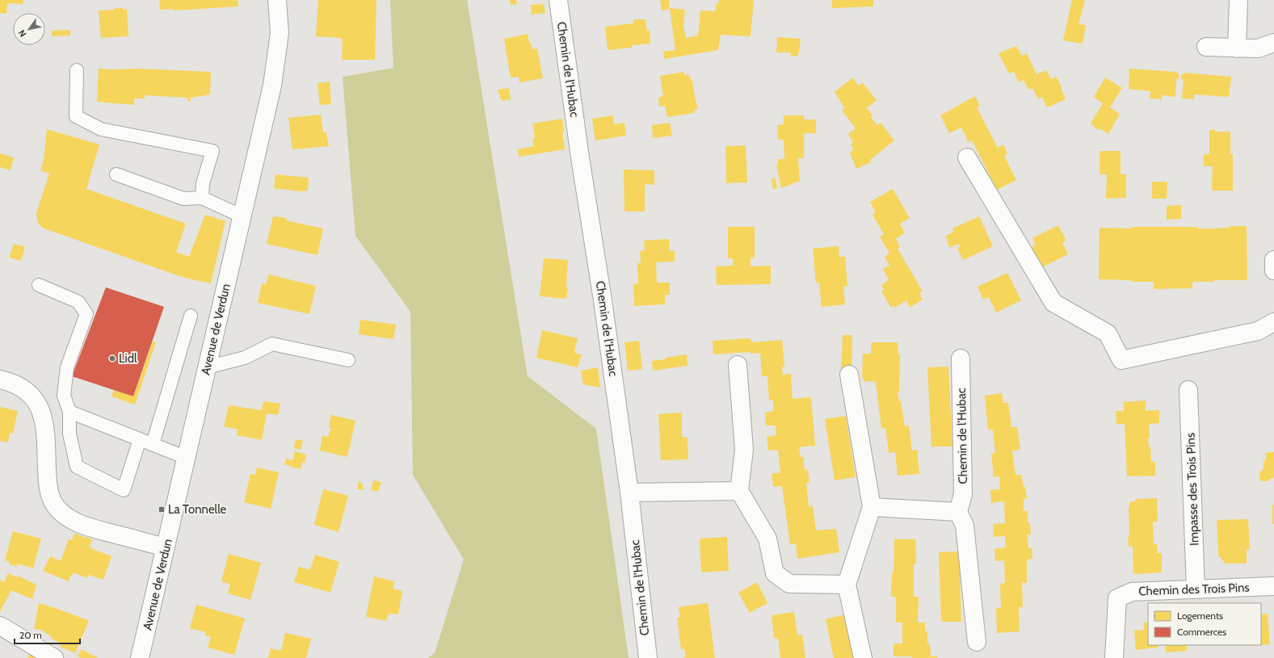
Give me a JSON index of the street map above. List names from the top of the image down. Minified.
{"streets":{"street":["Chemin de l'Hubac","Avenue de Verdun","Impasse des Trois Pins","Chemin des Trois Pins"]},"crossings":[["Impasse des Trois Pins","Chemin des Trois Pins"]],"places":{"other":["Lidl"],"transit":["La Tonnelle"]},"legend":["Logements","Commerces"],"scale_bar":"20 m","north":"bottom left"}
